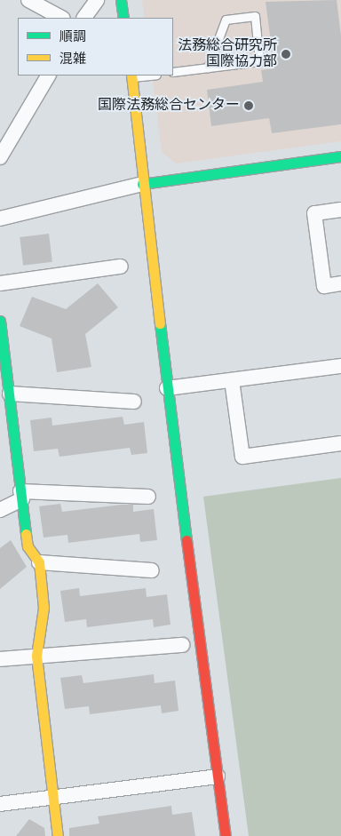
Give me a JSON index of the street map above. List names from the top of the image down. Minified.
{"places":["法務総合研究所 国際協力部","国際法務総合センター"],"legend":["順調","混雑"]}
